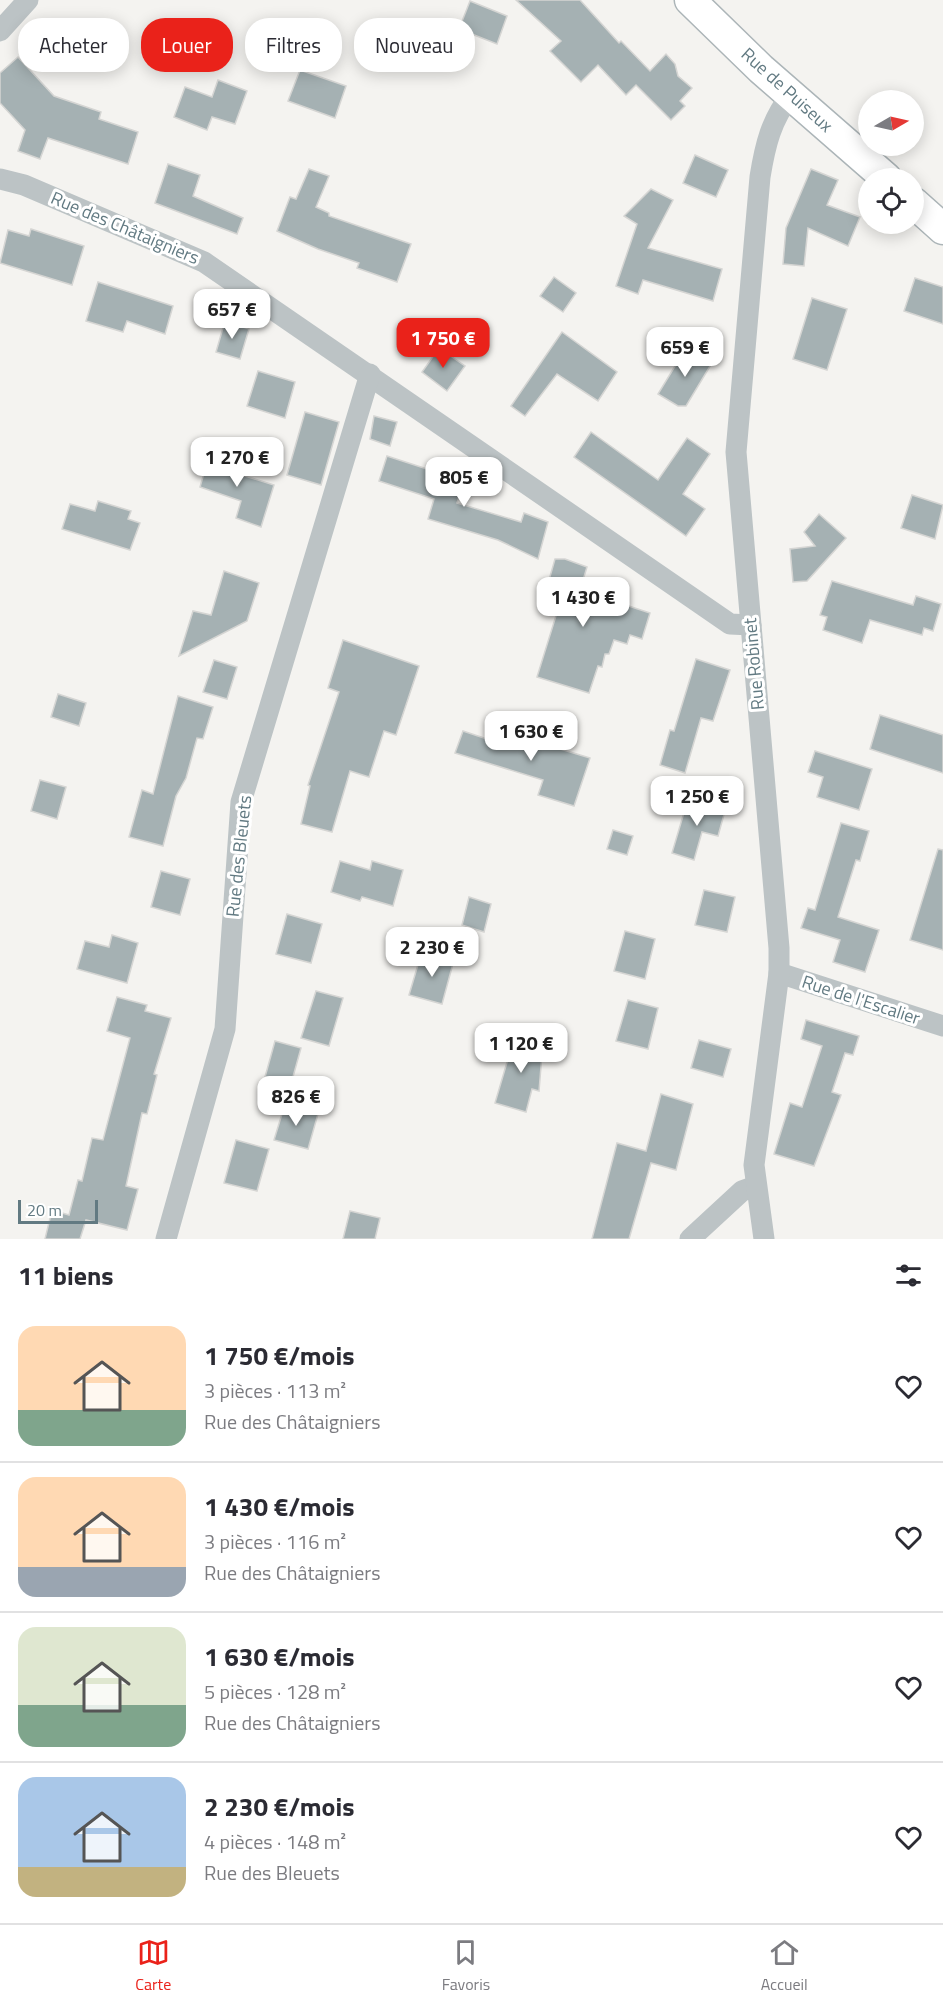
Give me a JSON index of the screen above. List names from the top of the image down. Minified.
{"streets":{"street":["Rue de Puiseux","Rue des Châtaigniers","Rue Robinet","Rue des Bleuets","Rue de l'Escalier"]},"crossings":[["Rue de Puiseux","Rue Robinet"],["Rue des Châtaigniers","Rue Robinet"],["Rue des Châtaigniers","Rue des Bleuets"],["Rue Robinet","Rue de l'Escalier"]],"scale_bar":"20 m","north":"right","page":{"chip":["Acheter","Louer","Filtres","Nouveau"],"price":["657 €","1 750 €","659 €","1 270 €","805 €","1 430 €","1 630 €","1 250 €","2 230 €","1 120 €","826 €"],"scale":"20 m","heading":"11 biens","list":[{"name":"1 750 €/mois","note":"3 pièces · 113 m² · Rue des Châtaigniers"},{"name":"1 430 €/mois","note":"3 pièces · 116 m² · Rue des Châtaigniers"},{"name":"1 630 €/mois","note":"5 pièces · 128 m² · Rue des Châtaigniers"},{"name":"2 230 €/mois","note":"4 pièces · 148 m² · Rue des Bleuets"}],"tabs":["Carte","Favoris","Accueil"]}}
